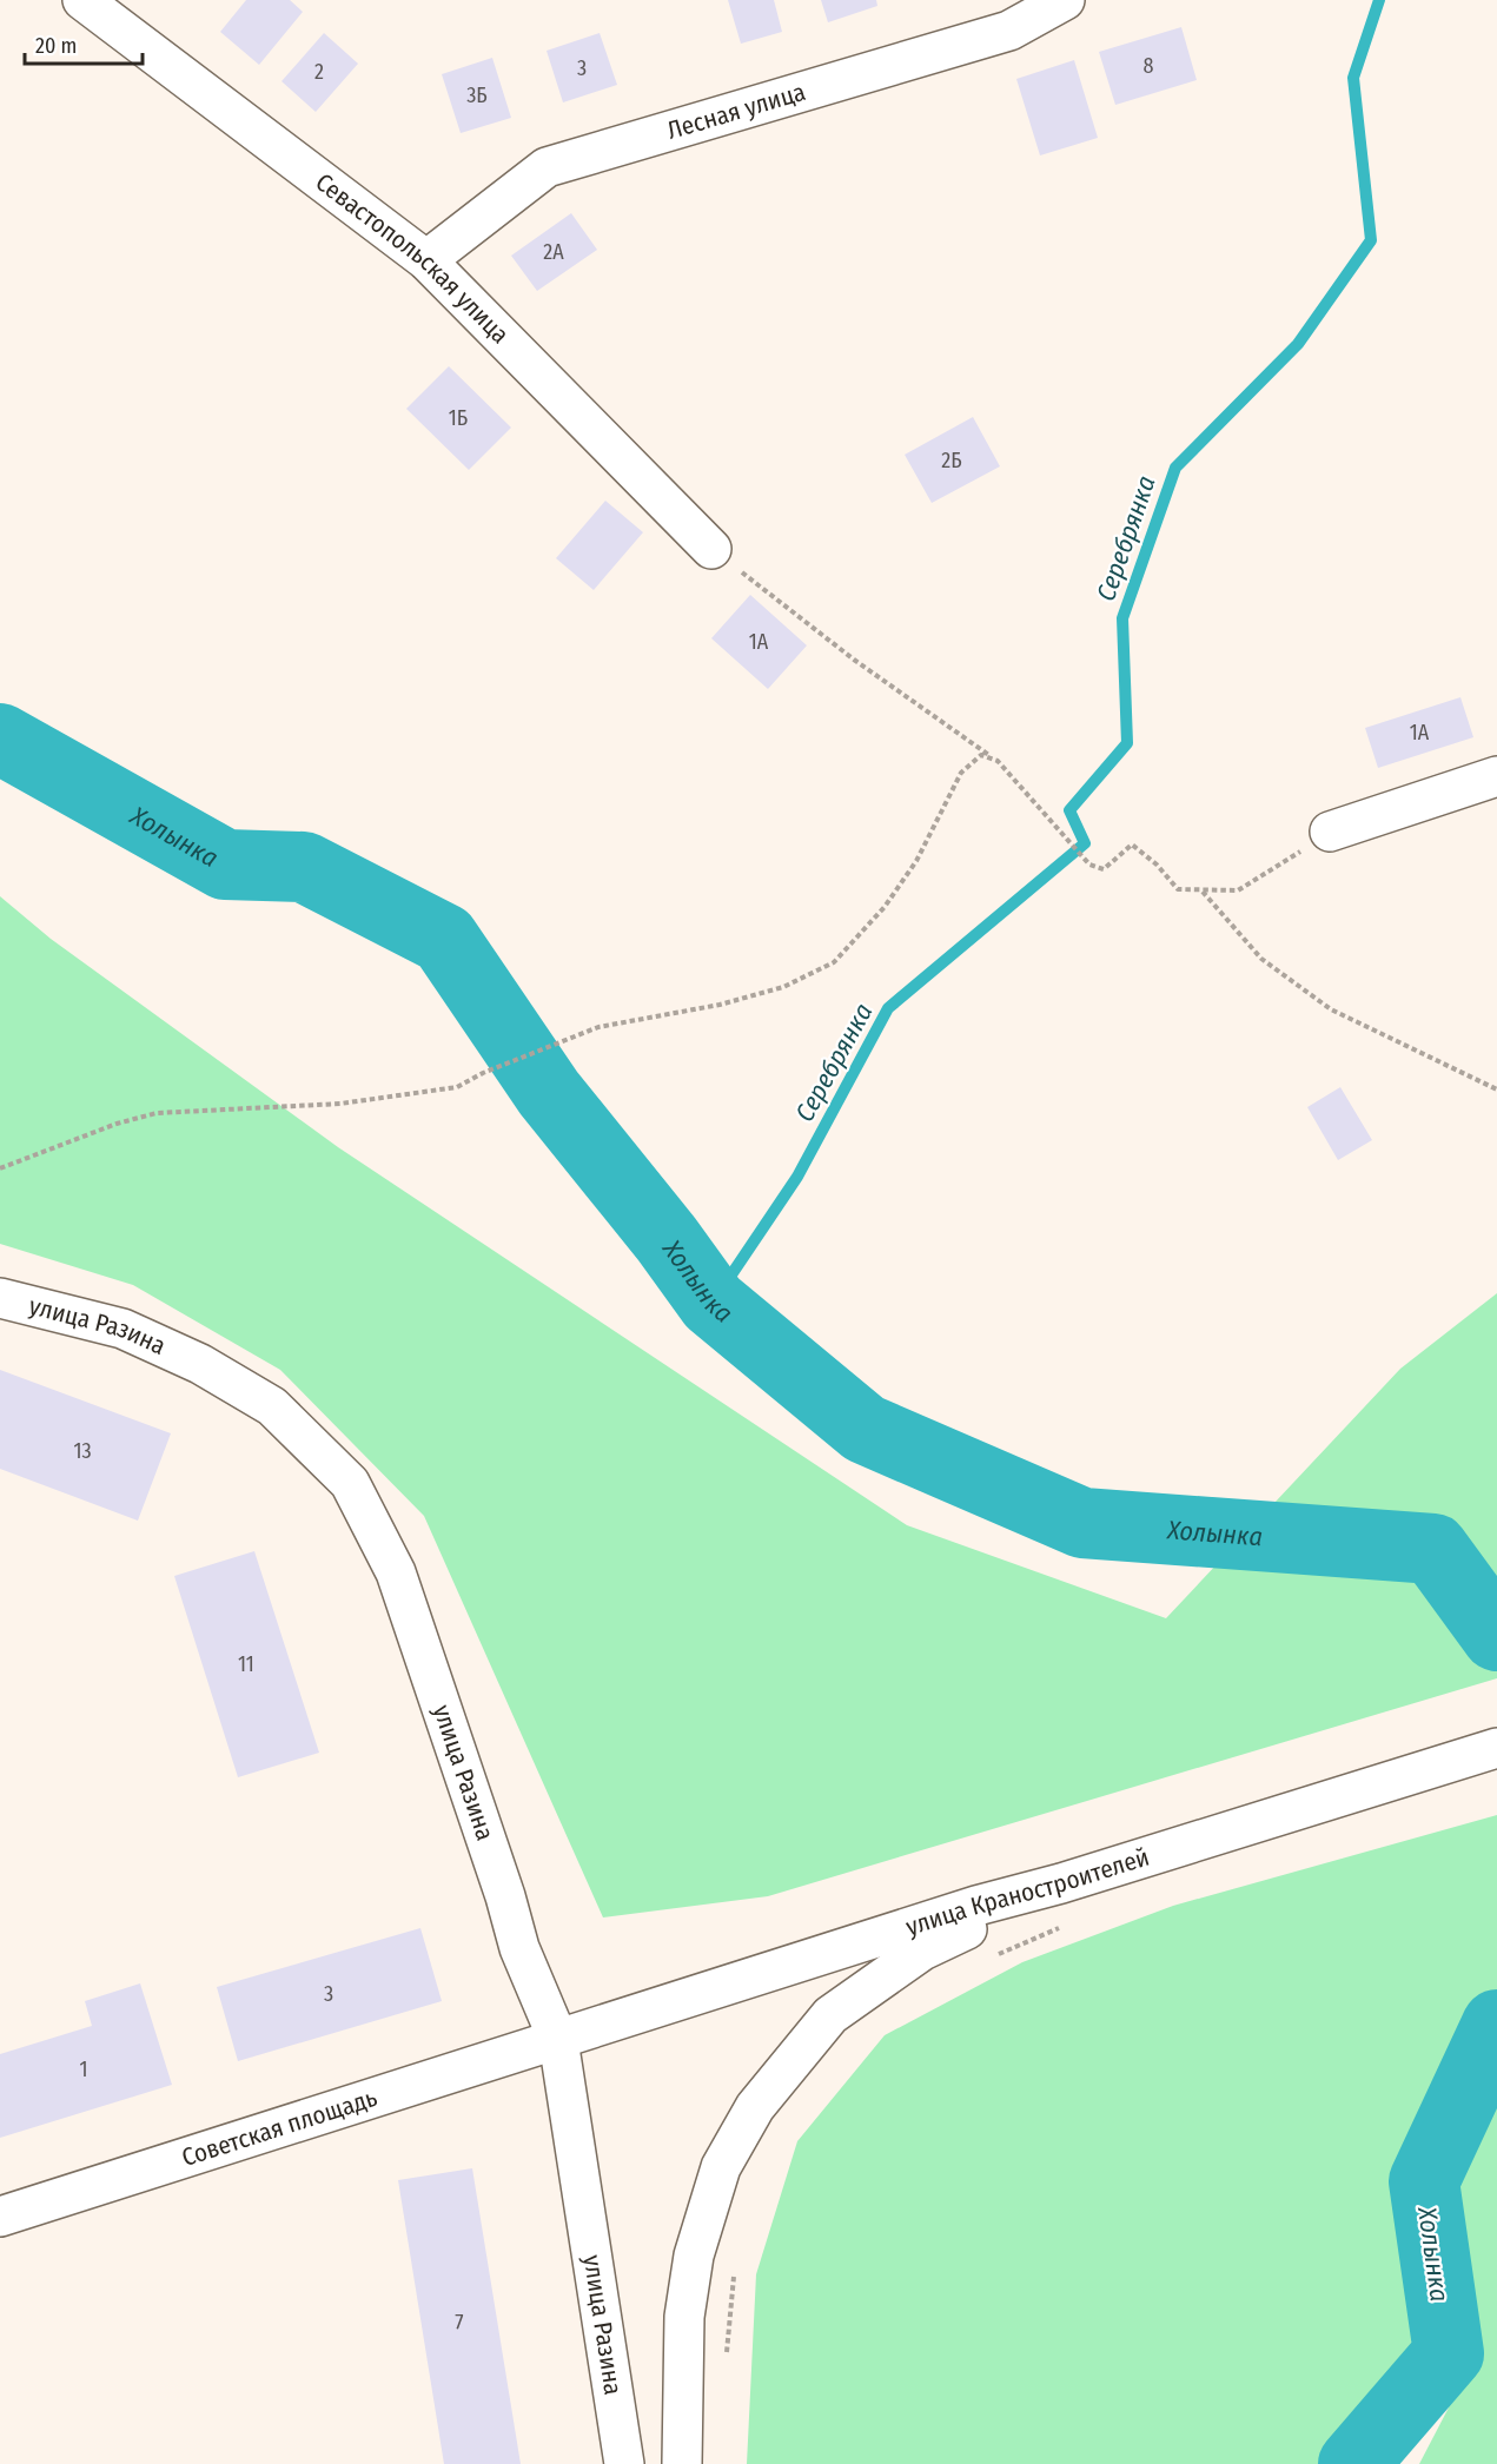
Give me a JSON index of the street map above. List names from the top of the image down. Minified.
{"streets":{"street":["Лесная улица","Севастопольская улица","улица Разина","улица Краностроителей","Советская площадь"]},"crossings":[["Лесная улица","Севастопольская улица"],["улица Разина","улица Краностроителей"],["улица Разина","Советская площадь"],["улица Краностроителей","Советская площадь"]],"water":["Серебрянка","Холынка"],"house_numbers":["8","3","2","3Б","2А","1Б","2Б","1А","1А","13","11","3","1","7"],"scale_bar":"20 m"}
